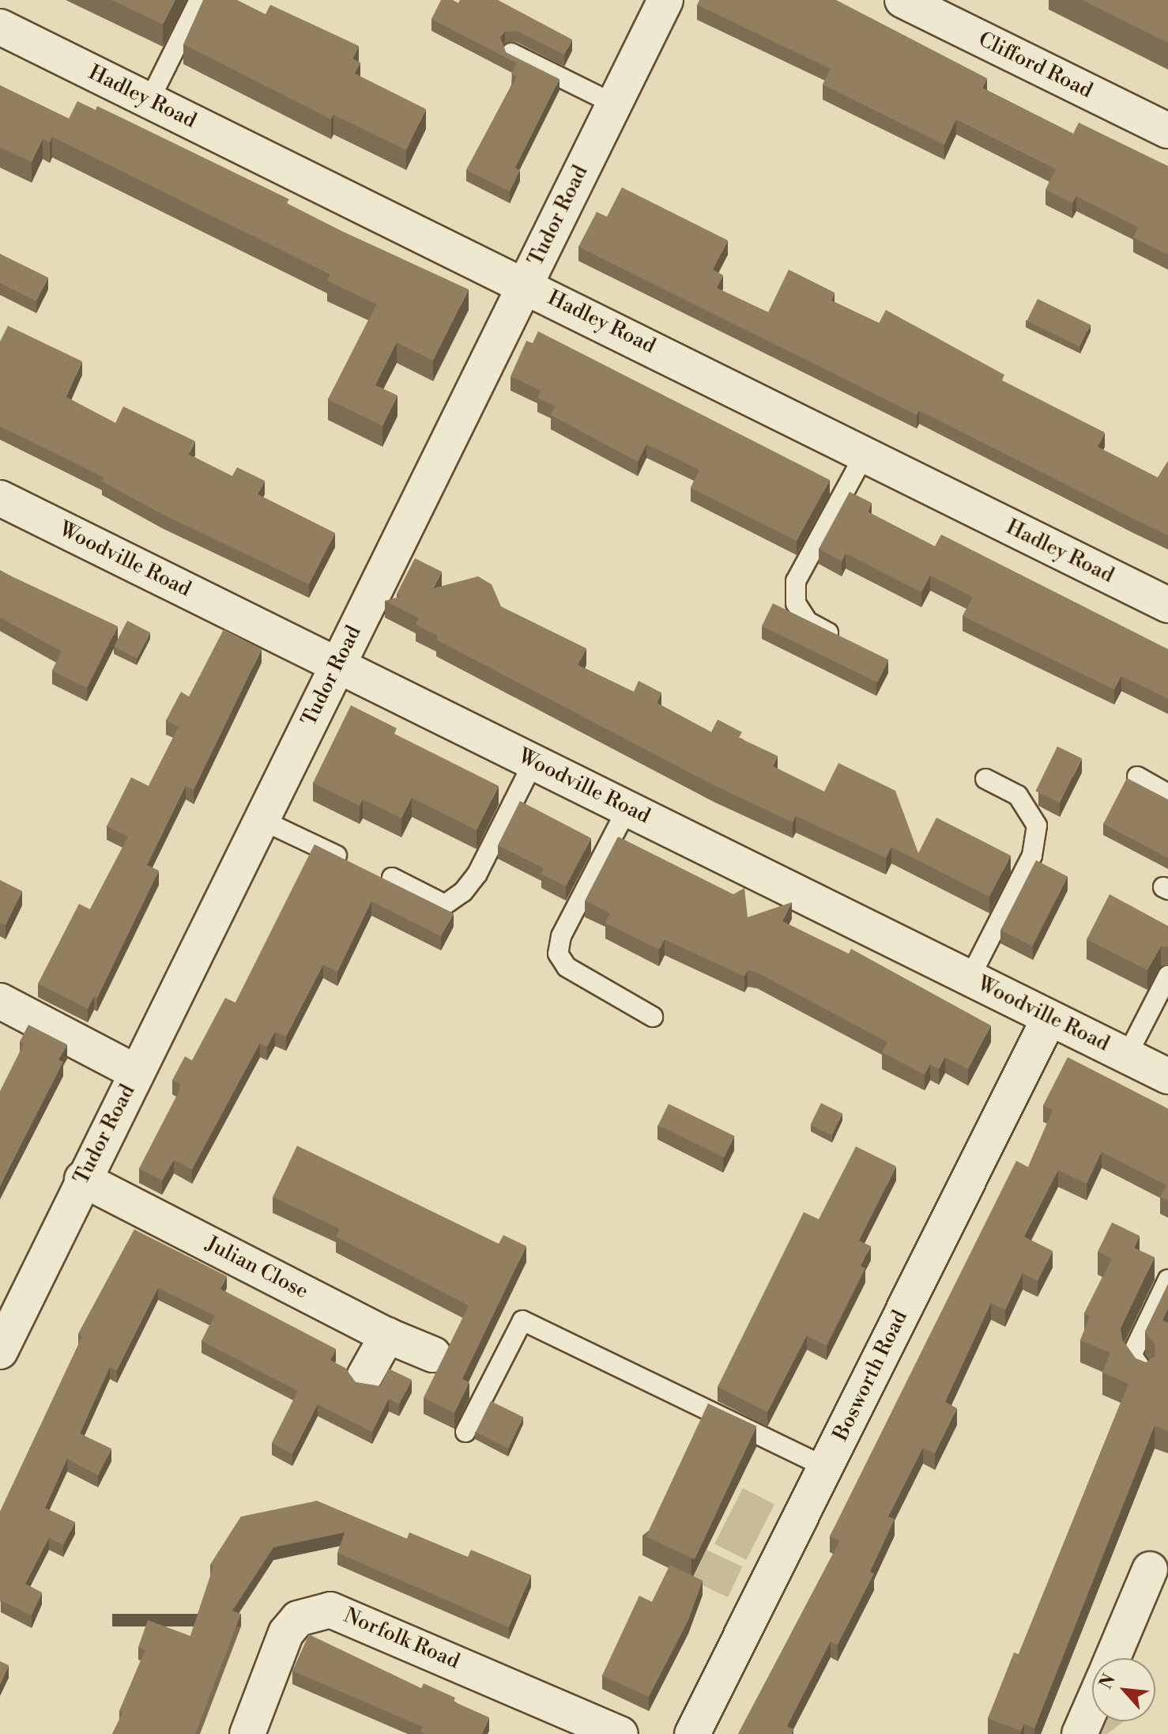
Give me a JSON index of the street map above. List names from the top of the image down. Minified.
{"streets":{"street":["Clifford Road","Hadley Road","Tudor Road","Woodville Road","Julian Close","Bosworth Road","Norfolk Road"]},"crossings":[["Hadley Road","Tudor Road"],["Tudor Road","Woodville Road"],["Tudor Road","Julian Close"],["Woodville Road","Bosworth Road"]],"north":"top left"}
